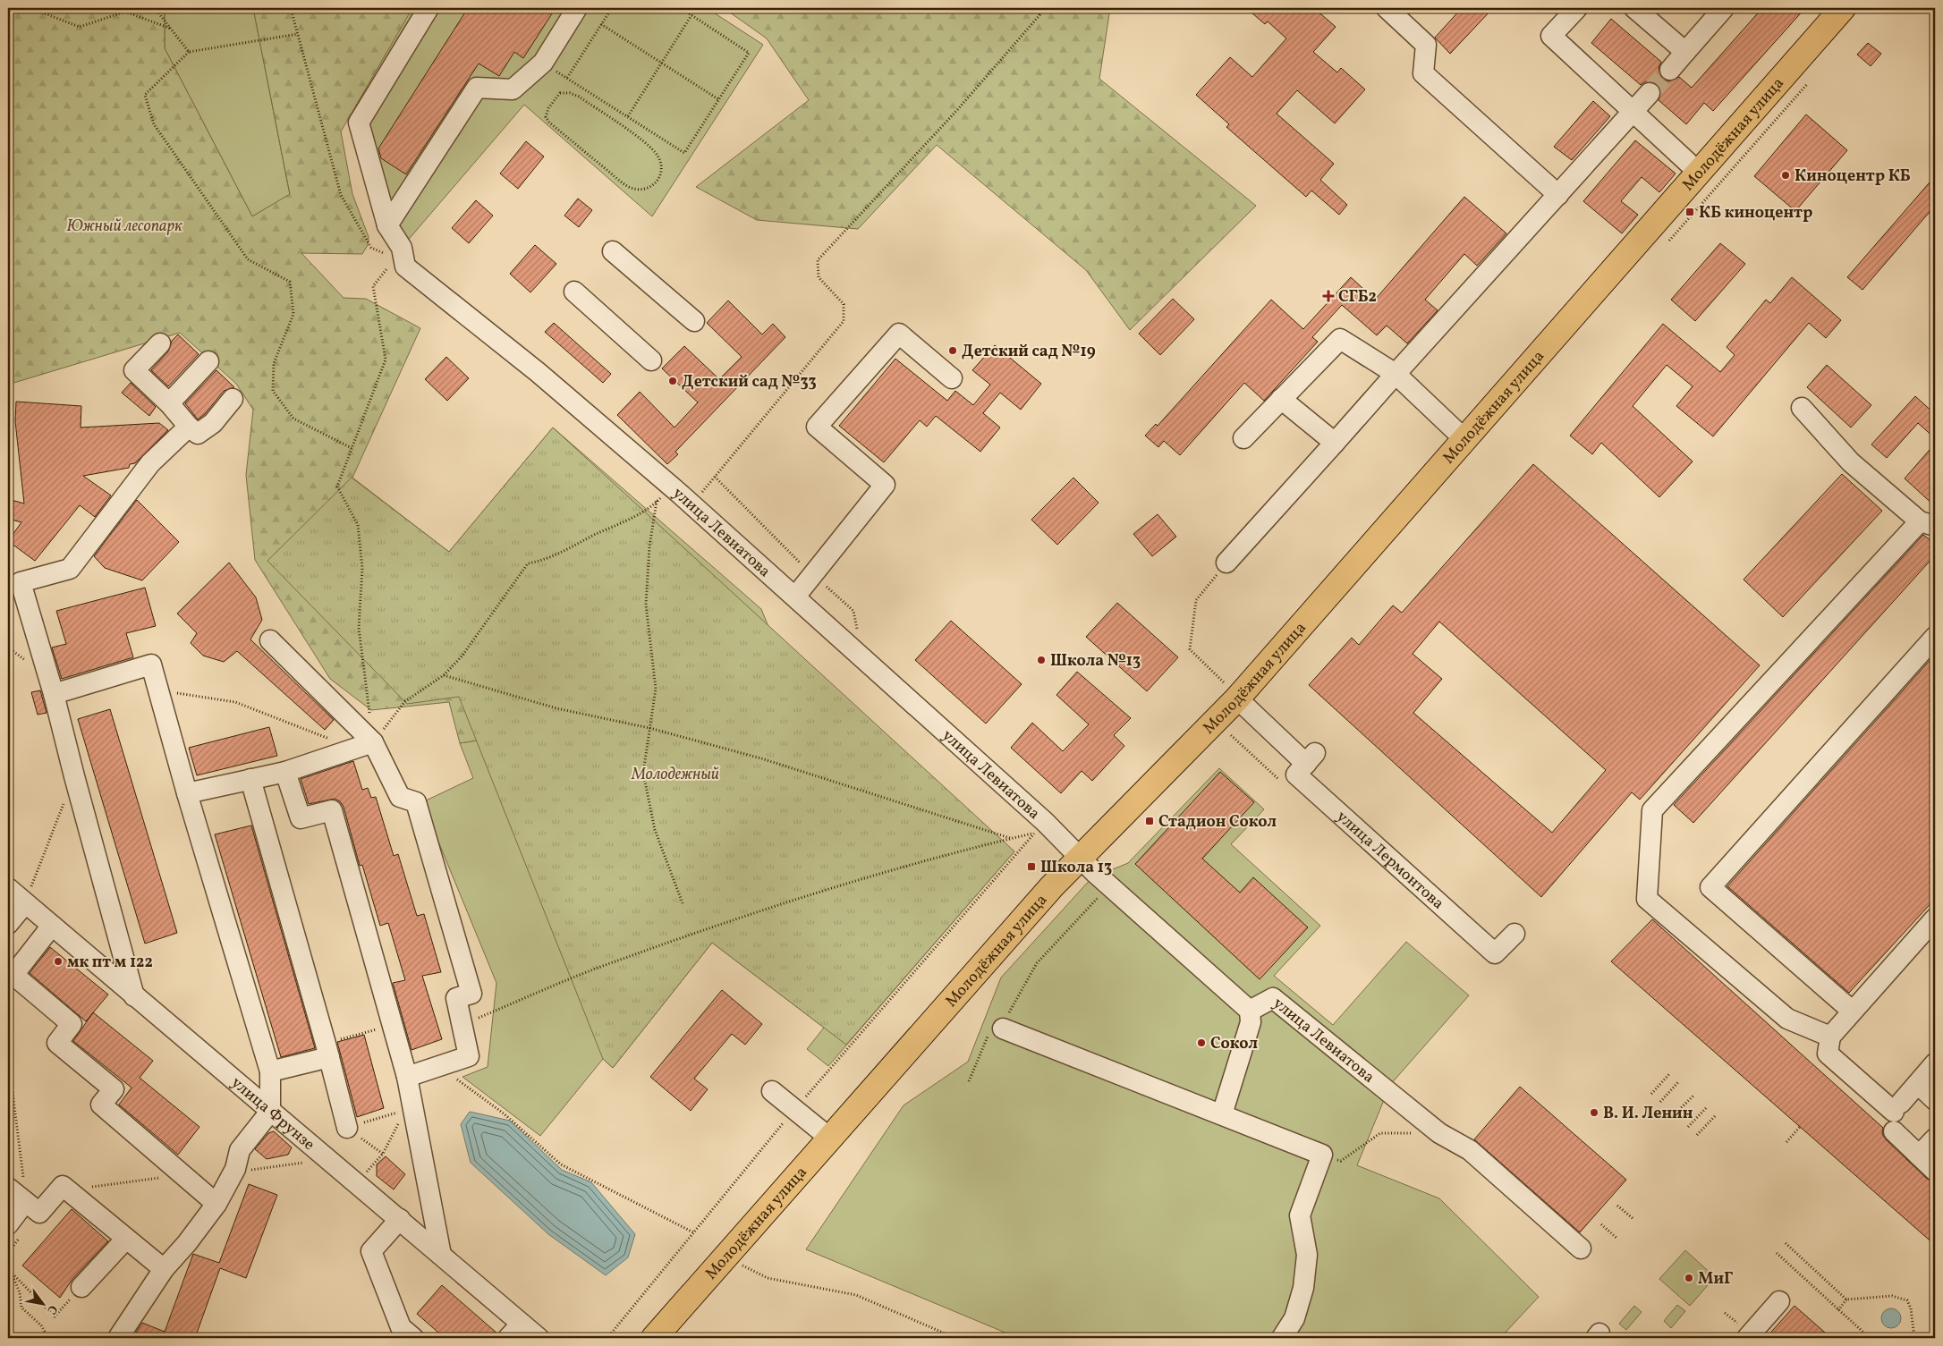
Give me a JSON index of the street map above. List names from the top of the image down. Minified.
{"streets":{"main road":["Молодёжная улица"],"street":["улица Левиатова","улица Лермонтова","улица Фрунзе"]},"crossings":[["Молодёжная улица","улица Левиатова"],["Молодёжная улица","улица Лермонтова"]],"parks":["Южный лесопарк","Молодежный"],"places":{"other":["Киноцентр КБ","Детский сад №19","Детский сад №33","Школа №13","мк пт м 122","Сокол","В. И. Ленин","МиГ"],"transit":["КБ киноцентр","Стадион Сокол","Школа 13"],"health":["СГБ2"]},"north":"bottom right"}
